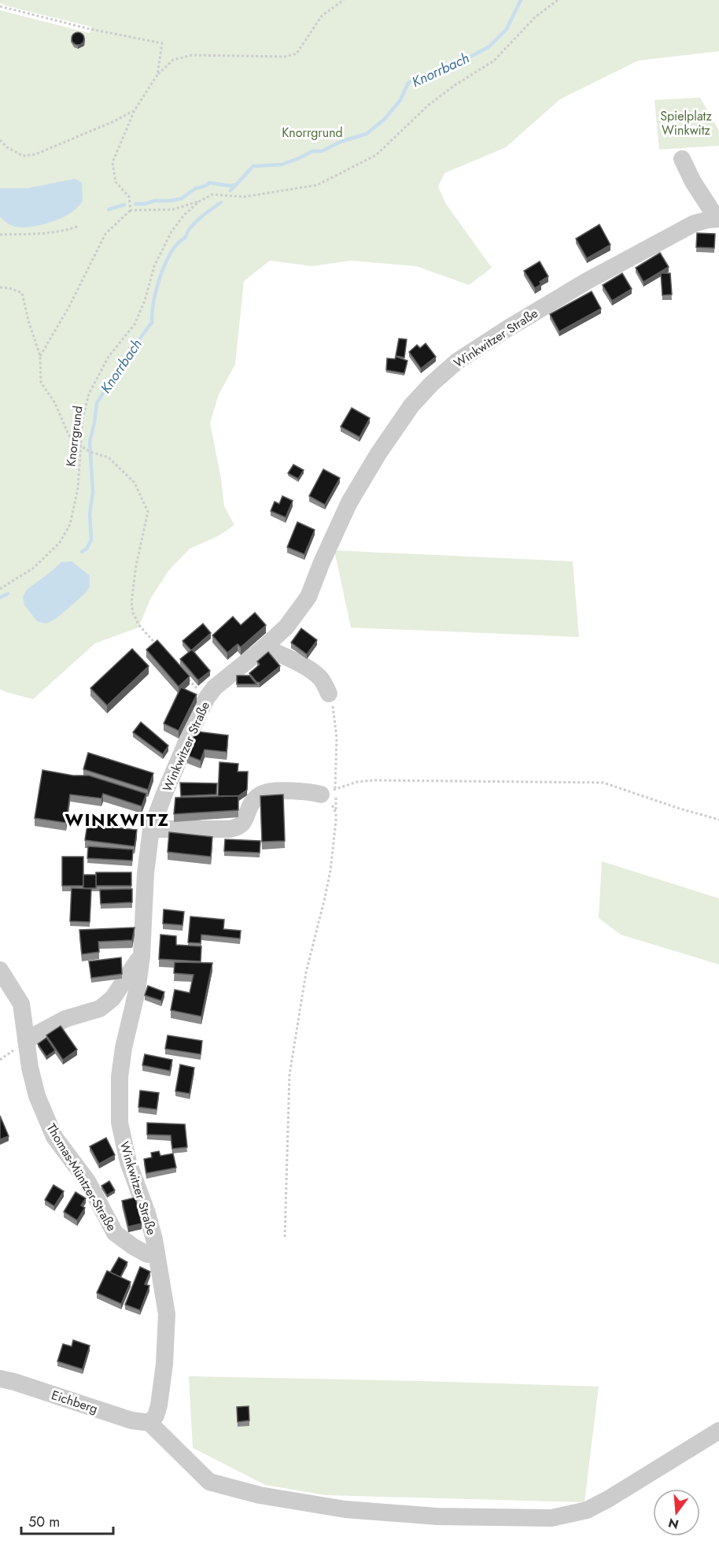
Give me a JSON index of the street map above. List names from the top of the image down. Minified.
{"streets":{"street":["Winkwitzer Straße","Thomas-Müntzer-Straße","Eichberg"],"path":["Knorrgrund"]},"crossings":[["Winkwitzer Straße","Thomas-Müntzer-Straße"],["Winkwitzer Straße","Eichberg"]],"districts":["WINKWITZ"],"water":["Knorrbach"],"parks":["Spielplatz Winkwitz","Knorrgrund"],"scale_bar":"50 m","north":"bottom"}
